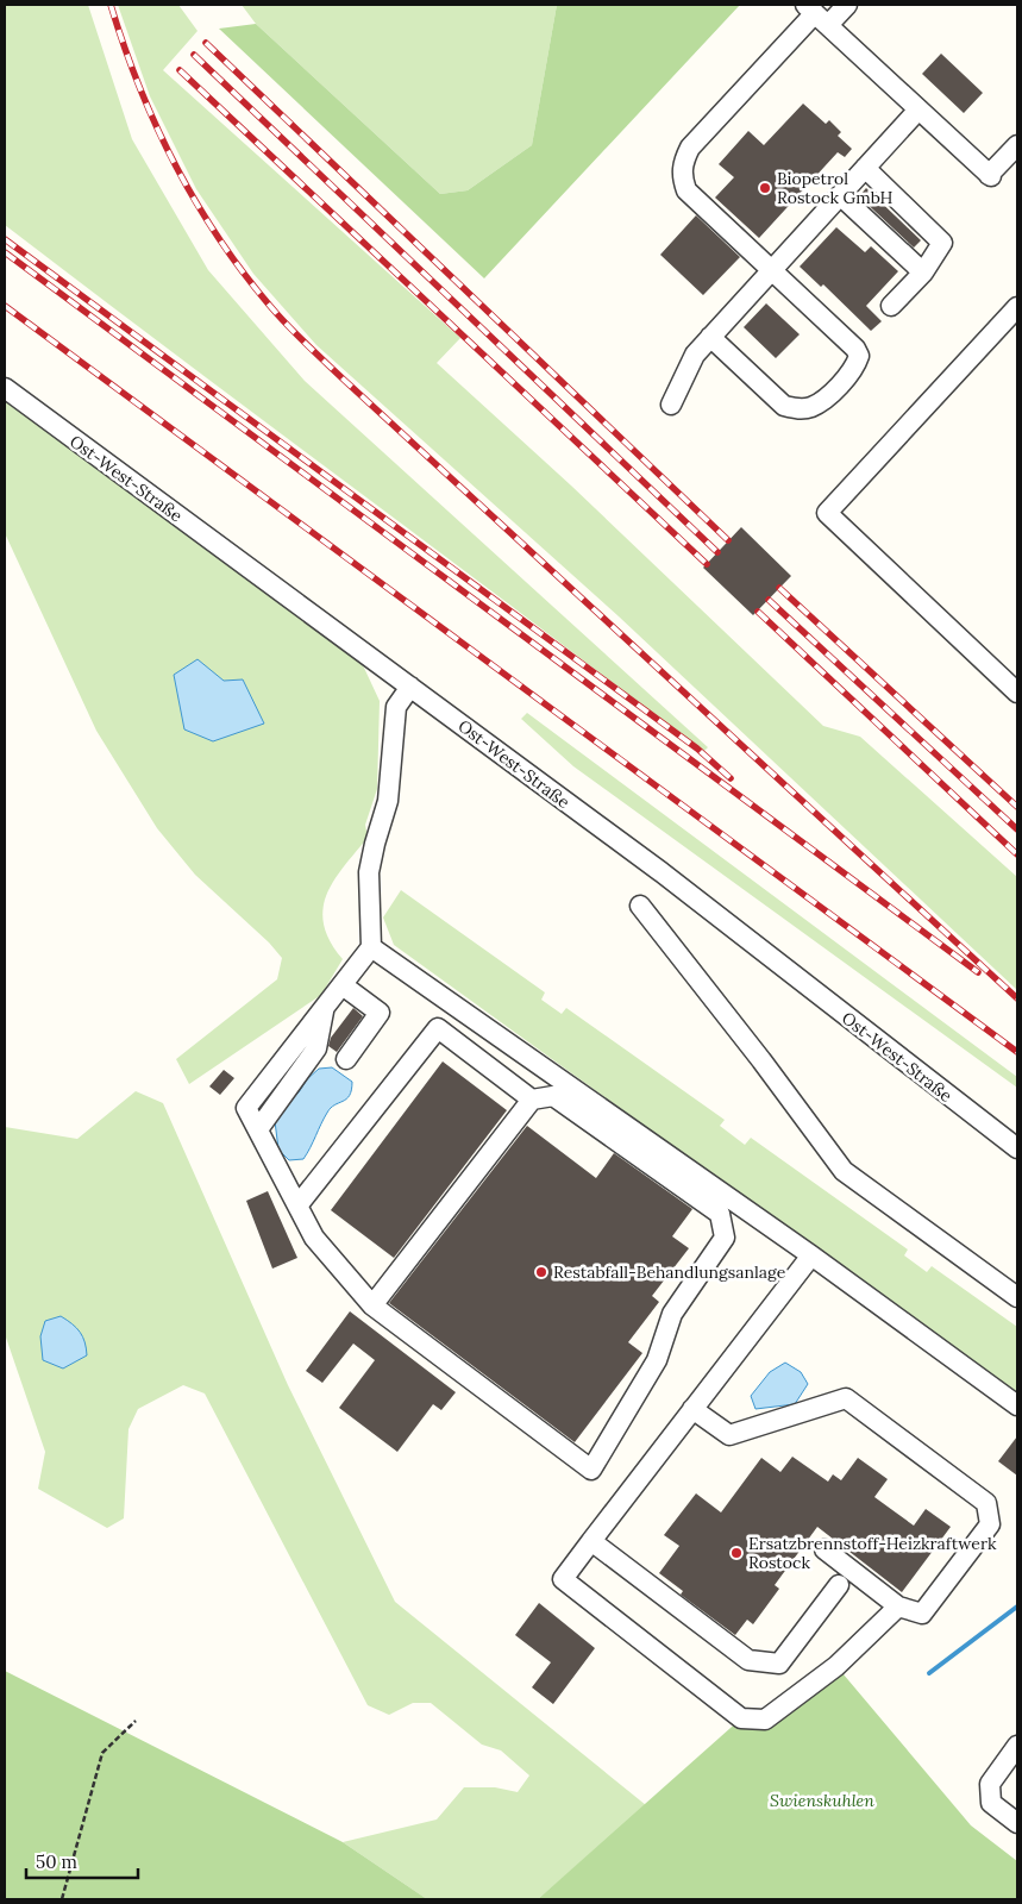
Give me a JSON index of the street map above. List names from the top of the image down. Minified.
{"streets":{"street":["Ost-West-Straße"]},"parks":["Swienskuhlen"],"places":["Biopetrol Rostock GmbH","Restabfall-Behandlungsanlage","Ersatzbrennstoff-Heizkraftwerk Rostock"],"scale_bar":"50 m"}
